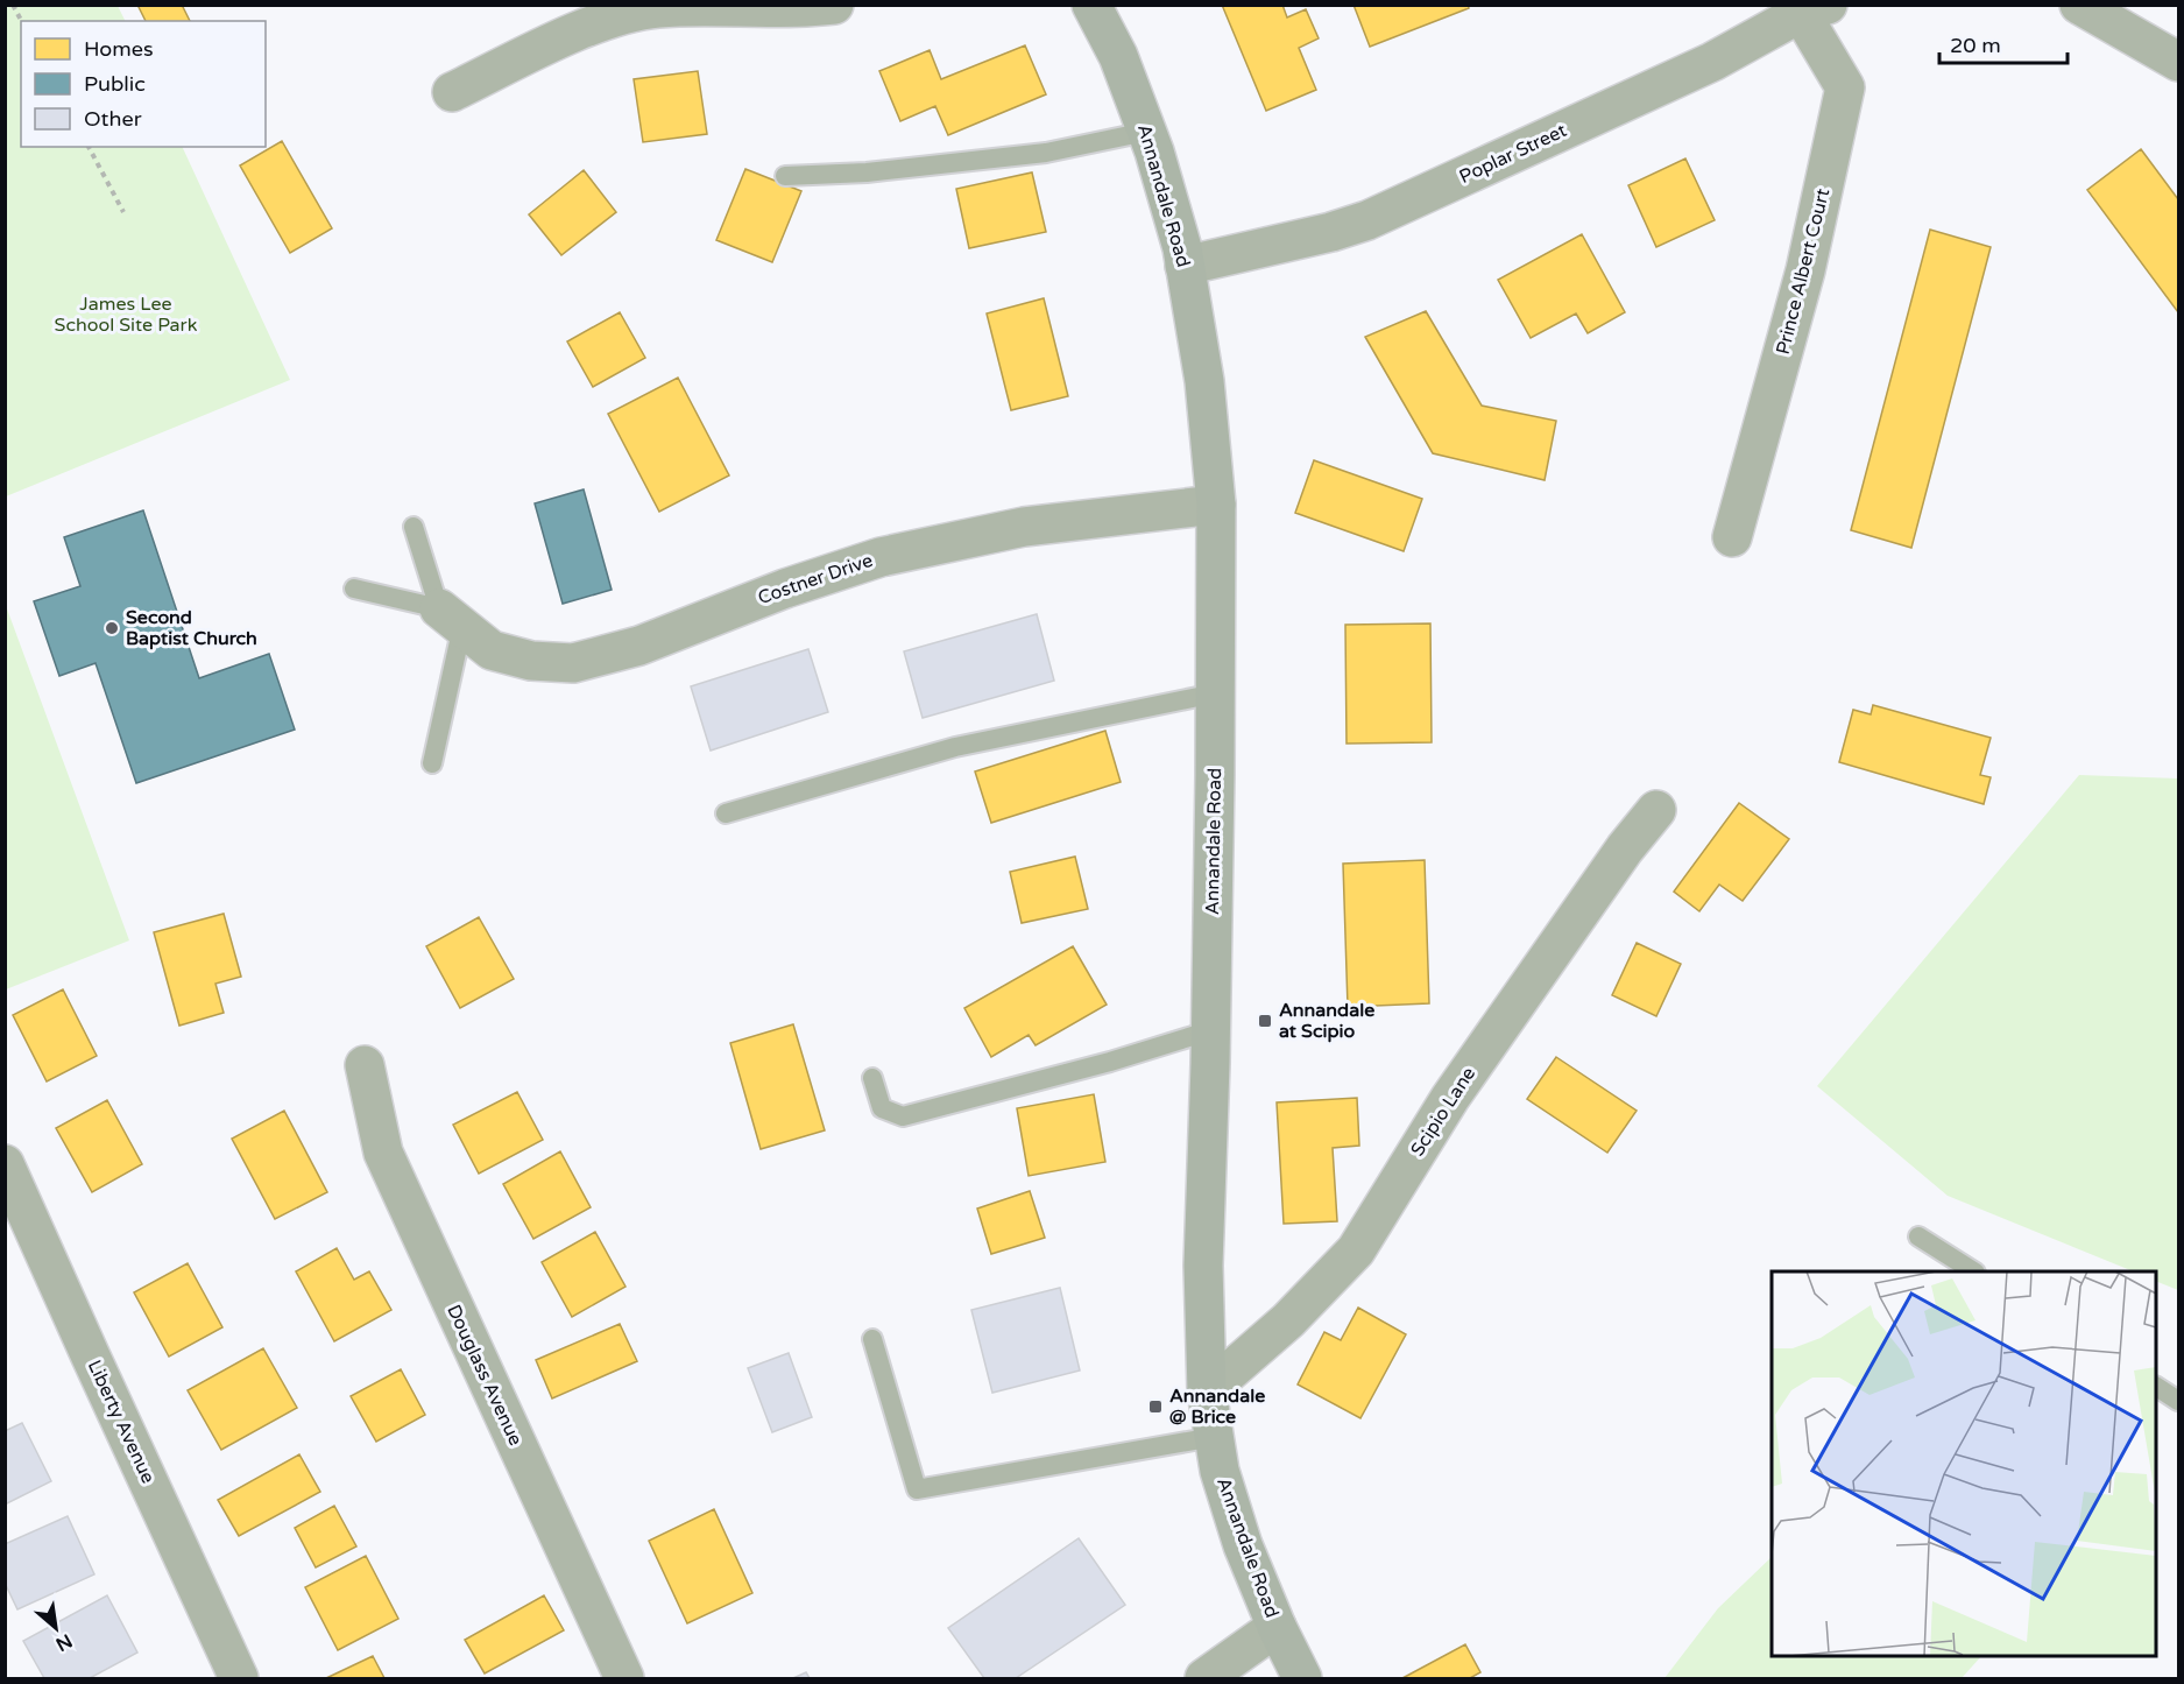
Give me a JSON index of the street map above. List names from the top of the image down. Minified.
{"streets":{"main road":["Annandale Road"],"street":["Poplar Street","Prince Albert Court","Costner Drive","Scipio Lane","Douglass Avenue","Liberty Avenue"]},"crossings":[["Poplar Street","Annandale Road"],["Poplar Street","Prince Albert Court"],["Annandale Road","Costner Drive"],["Annandale Road","Scipio Lane"]],"parks":["James Lee School Site Park"],"places":{"other":["Second Baptist Church"],"transit":["Annandale at Scipio","Annandale @ Brice"]},"legend":["Homes","Public","Other"],"scale_bar":"20 m","north":"bottom right"}
